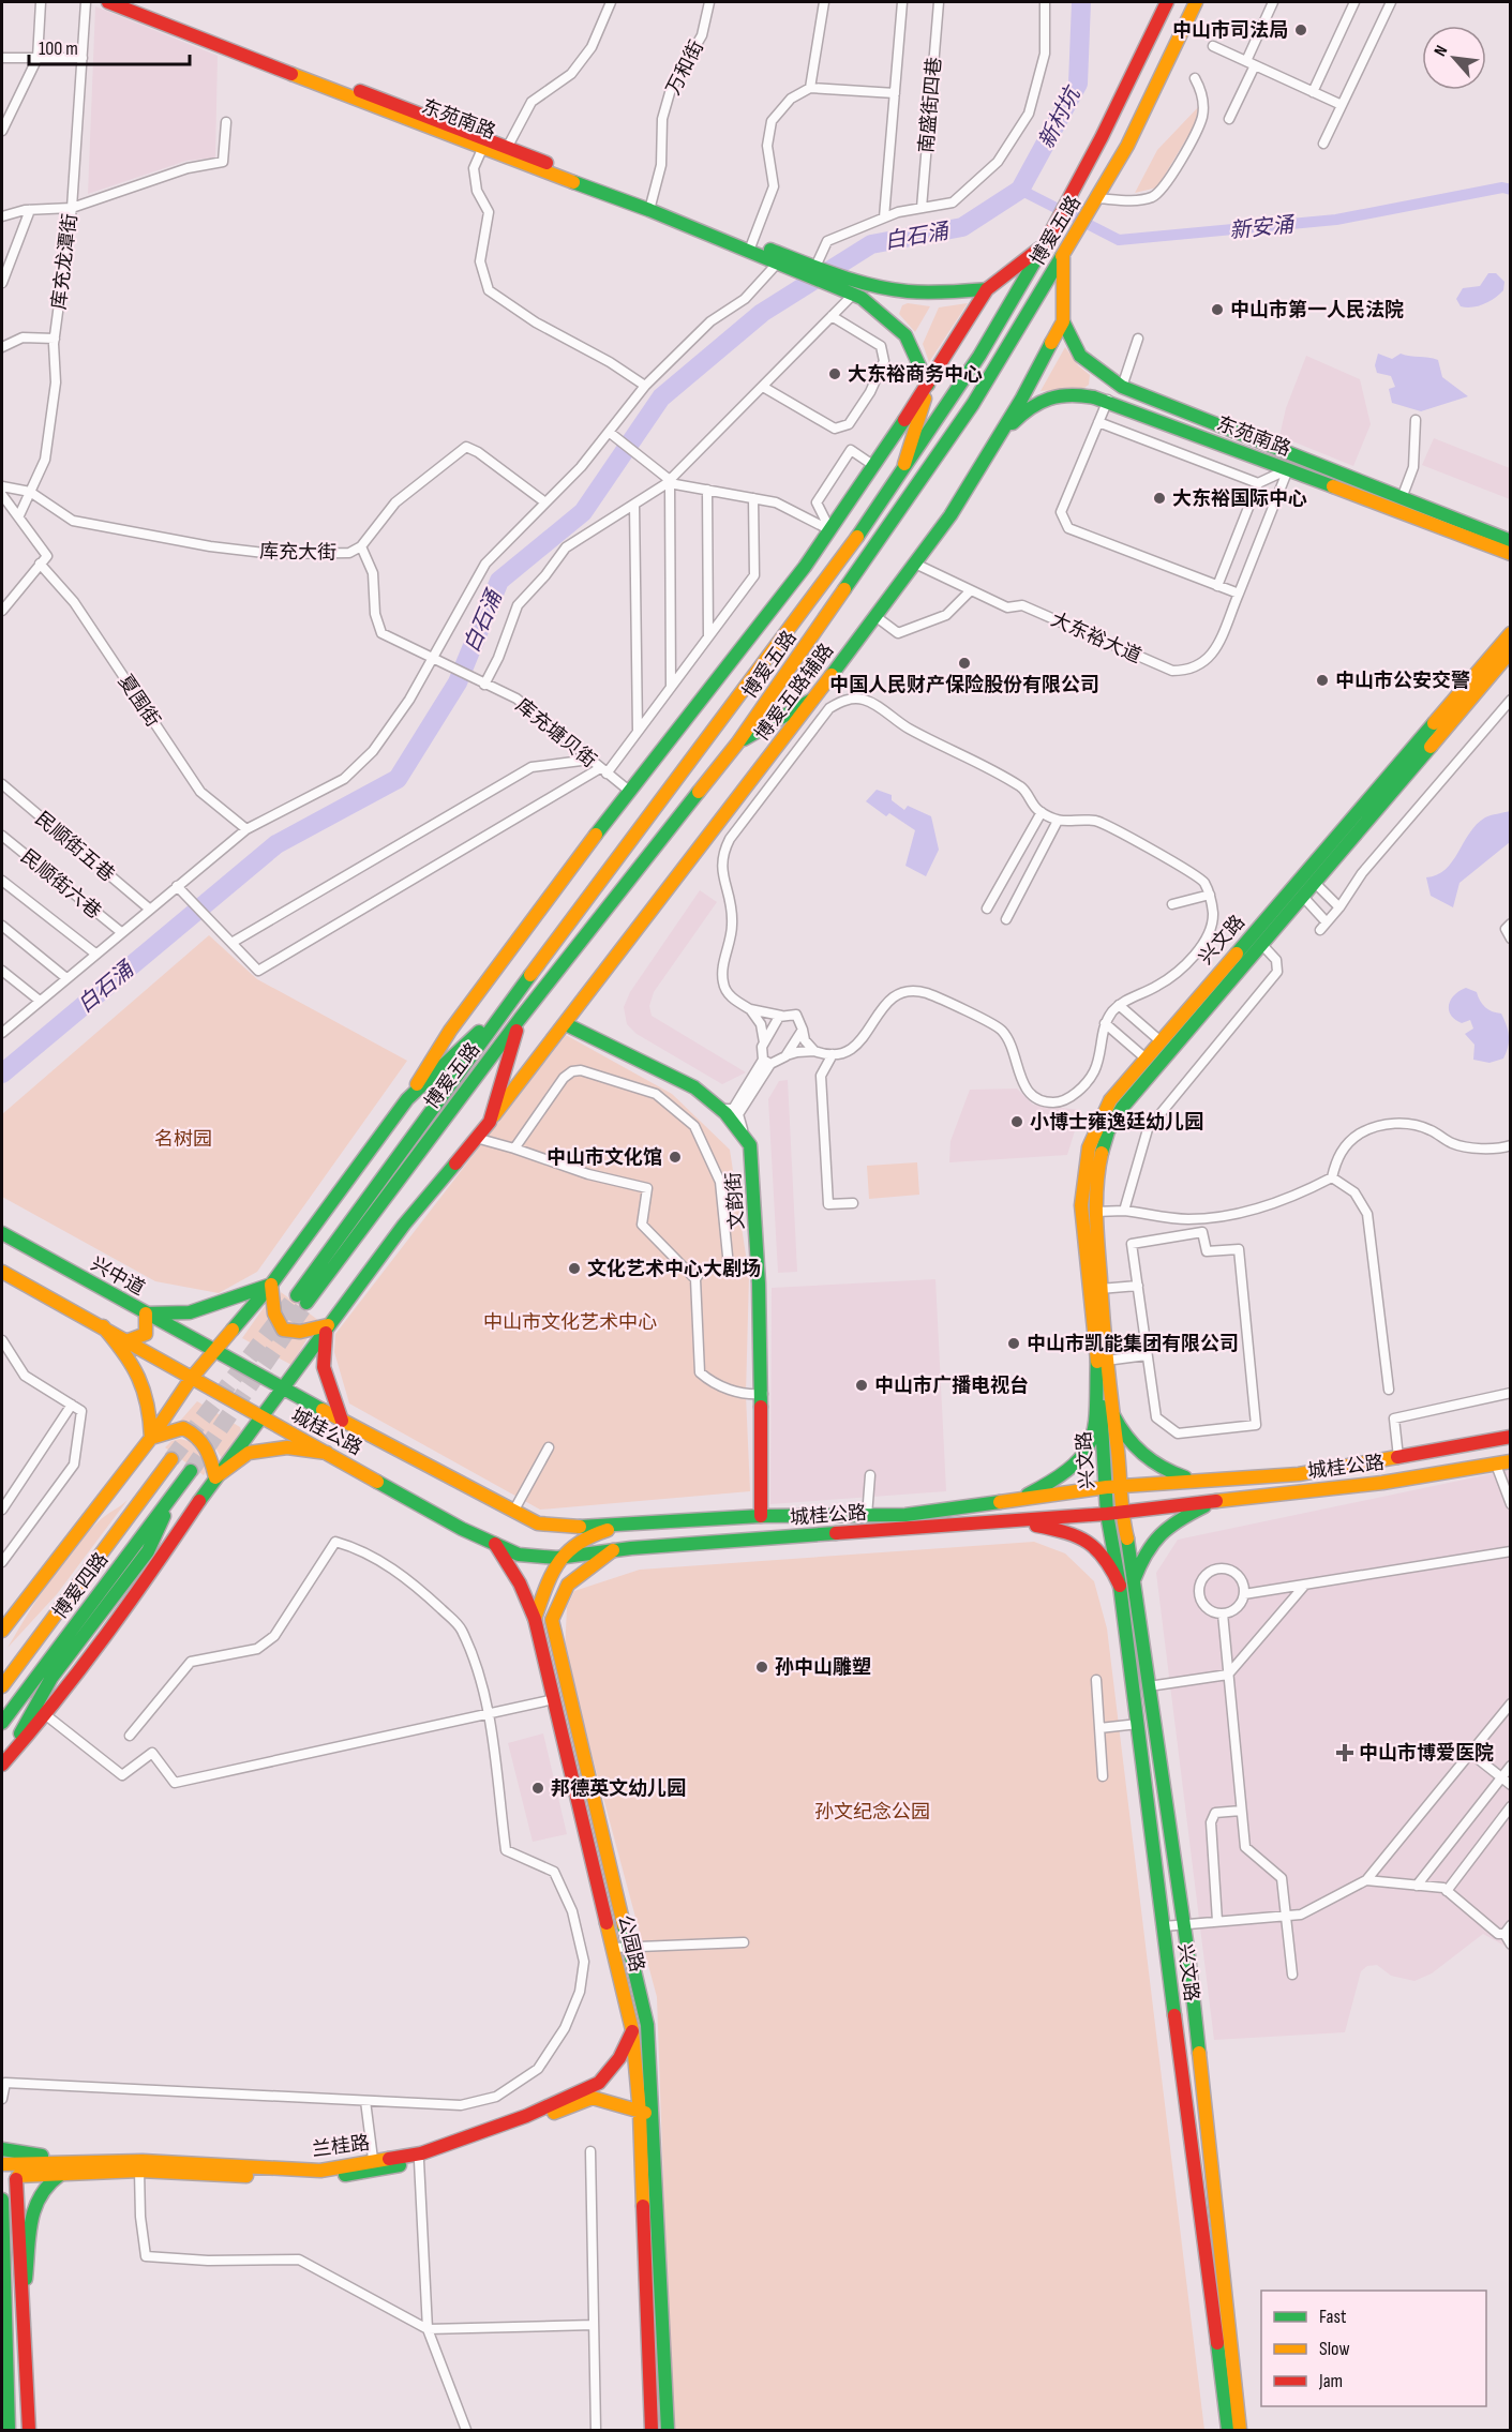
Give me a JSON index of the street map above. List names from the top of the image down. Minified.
{"streets":{"main road":["东苑南路","博爱五路","博爱五路辅路","兴文路","文韵街","兴中道","城桂公路","博爱四路","公园路","兰桂路"],"street":["万和街","南盛街四巷","库充龙潭街","库充大街","大东裕大道","夏围街","库充塘贝街","民顺街五巷","民顺街六巷"]},"crossings":[["万和街","东苑南路"],["东苑南路","大东裕大道"],["东苑南路","博爱五路辅路"],["博爱五路","博爱五路辅路"],["博爱五路","库充塘贝街"],["库充龙潭街","库充大街"],["库充大街","库充塘贝街"],["大东裕大道","博爱五路辅路"],["博爱五路辅路","文韵街"],["博爱五路辅路","城桂公路"],["兴文路","城桂公路"],["文韵街","城桂公路"],["兴中道","城桂公路"],["城桂公路","公园路"],["公园路","兰桂路"]],"water":["新村坑","新安涌","白石涌"],"parks":["名树园","中山市文化艺术中心","孙文纪念公园"],"places":{"other":["中山市司法局","中山市第一人民法院","大东裕商务中心","大东裕国际中心","中国人民财产保险股份有限公司","中山市公安交警","小博士雍逸廷幼儿园","中山市文化馆","文化艺术中心大剧场","中山市凯能集团有限公司","中山市广播电视台","孙中山雕塑","邦德英文幼儿园"],"health":["中山市博爱医院"]},"legend":["Fast","Slow","Jam"],"scale_bar":"100 m","north":"top left"}
